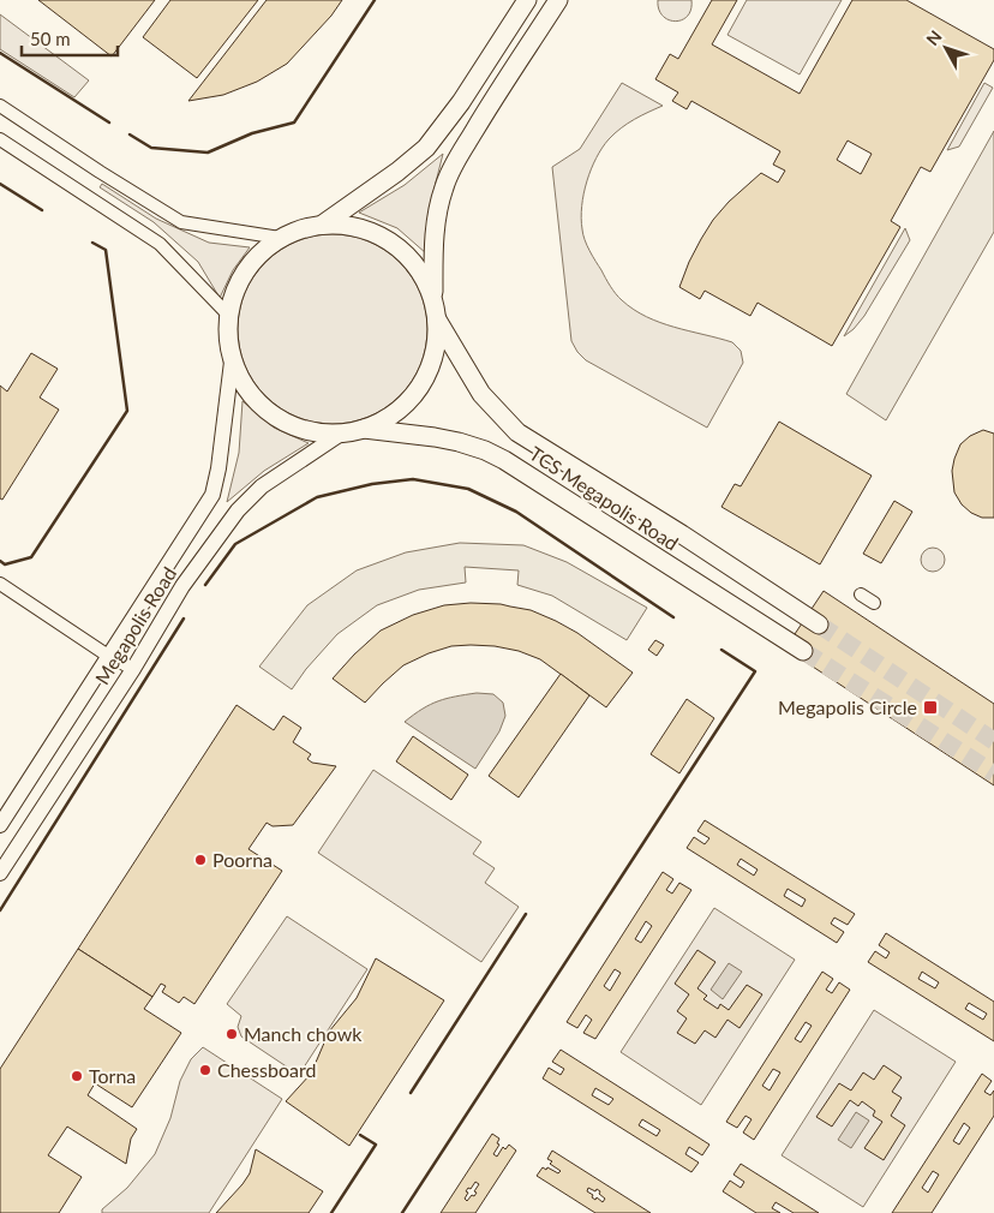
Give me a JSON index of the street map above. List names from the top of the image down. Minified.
{"streets":{"main road":["TCS Megapolis Road"],"street":["Megapolis Road"]},"crossings":[["TCS Megapolis Road","Megapolis Road"]],"places":{"transit":["Megapolis Circle"],"other":["Poorna","Manch chowk","Chessboard","Torna"]},"scale_bar":"50 m","north":"top left"}
